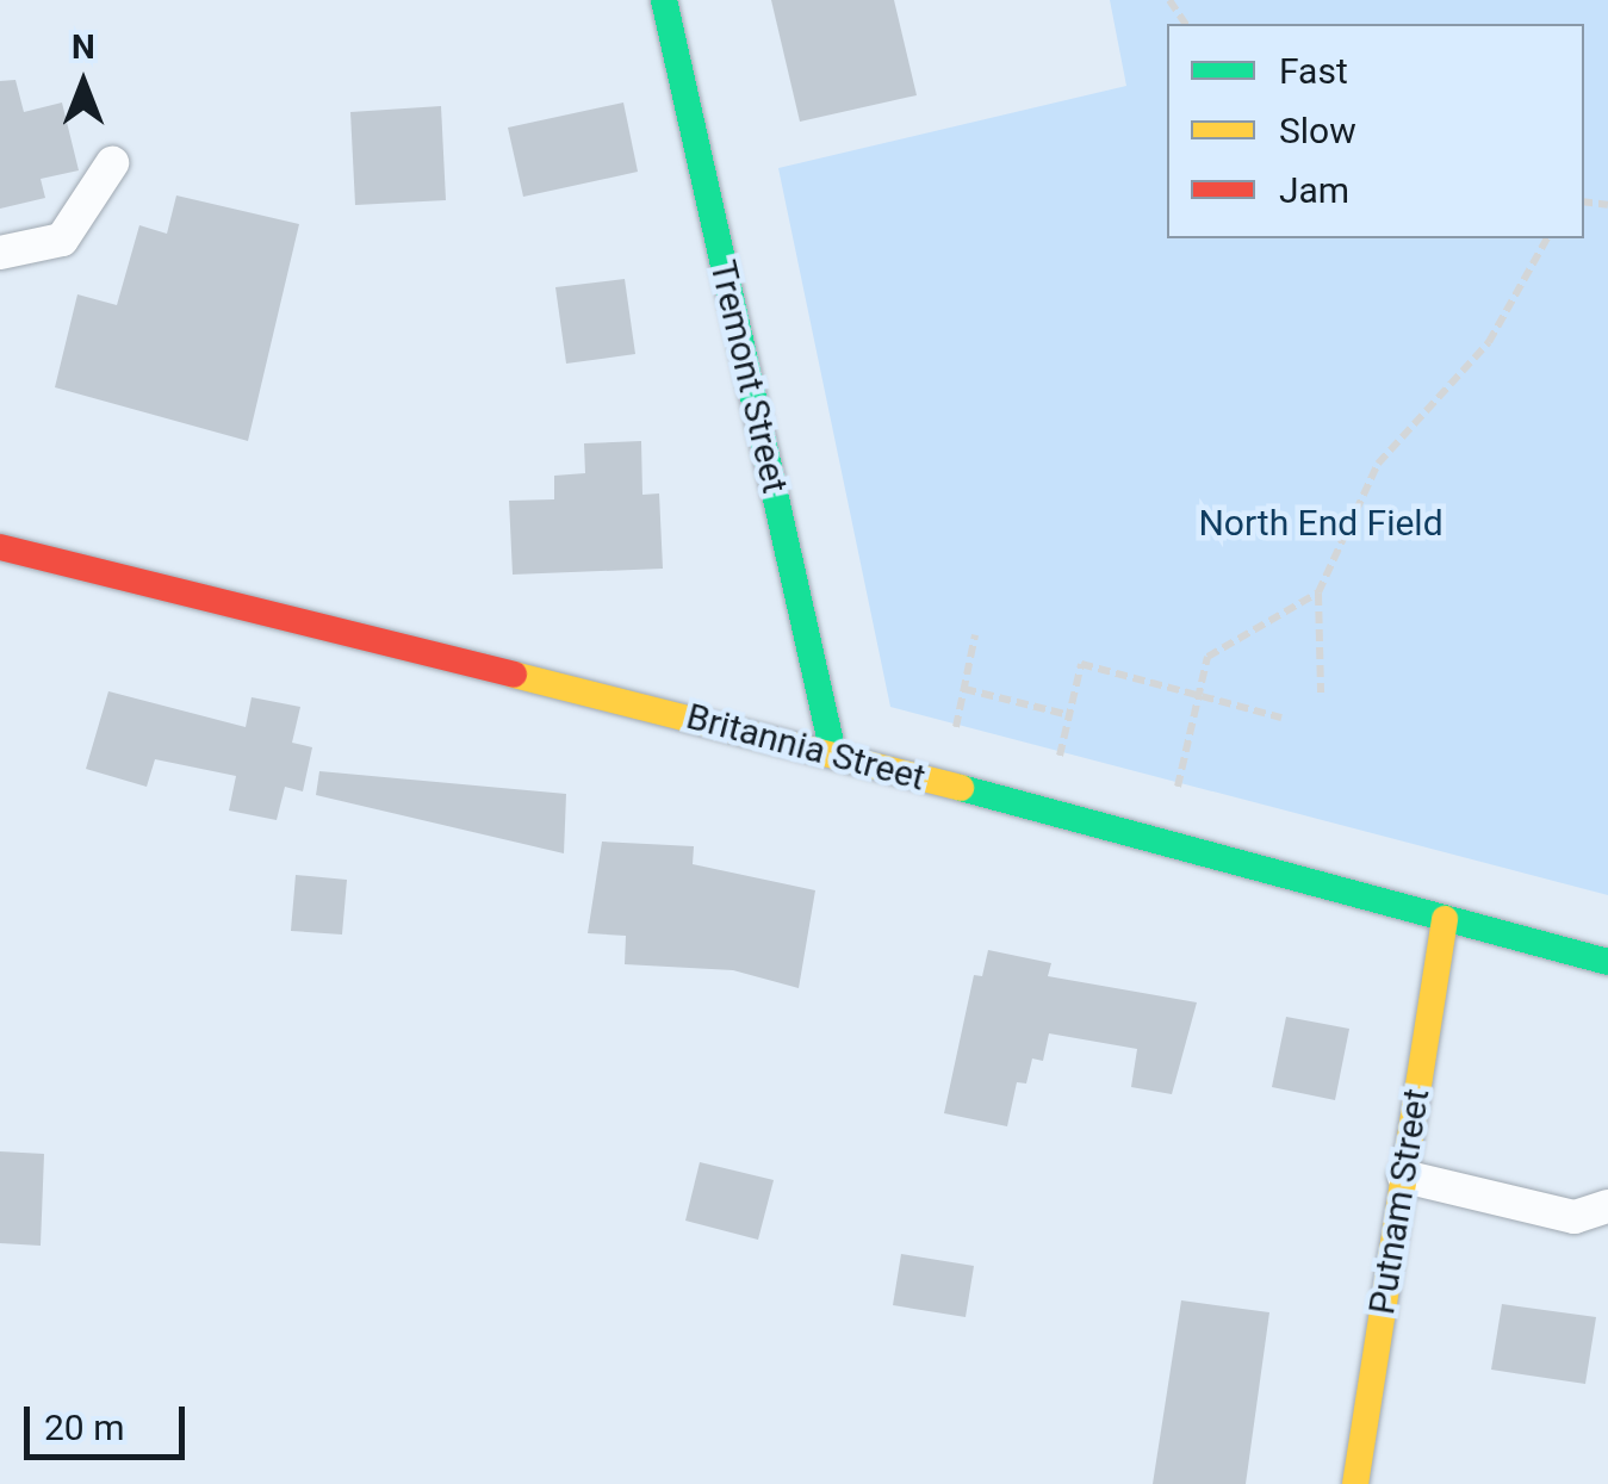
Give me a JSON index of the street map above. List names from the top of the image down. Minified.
{"streets":{"main road":["Tremont Street","Britannia Street","Putnam Street"]},"crossings":[["Tremont Street","Britannia Street"],["Britannia Street","Putnam Street"]],"parks":["North End Field"],"legend":["Fast","Slow","Jam"],"scale_bar":"20 m","north":"top"}
